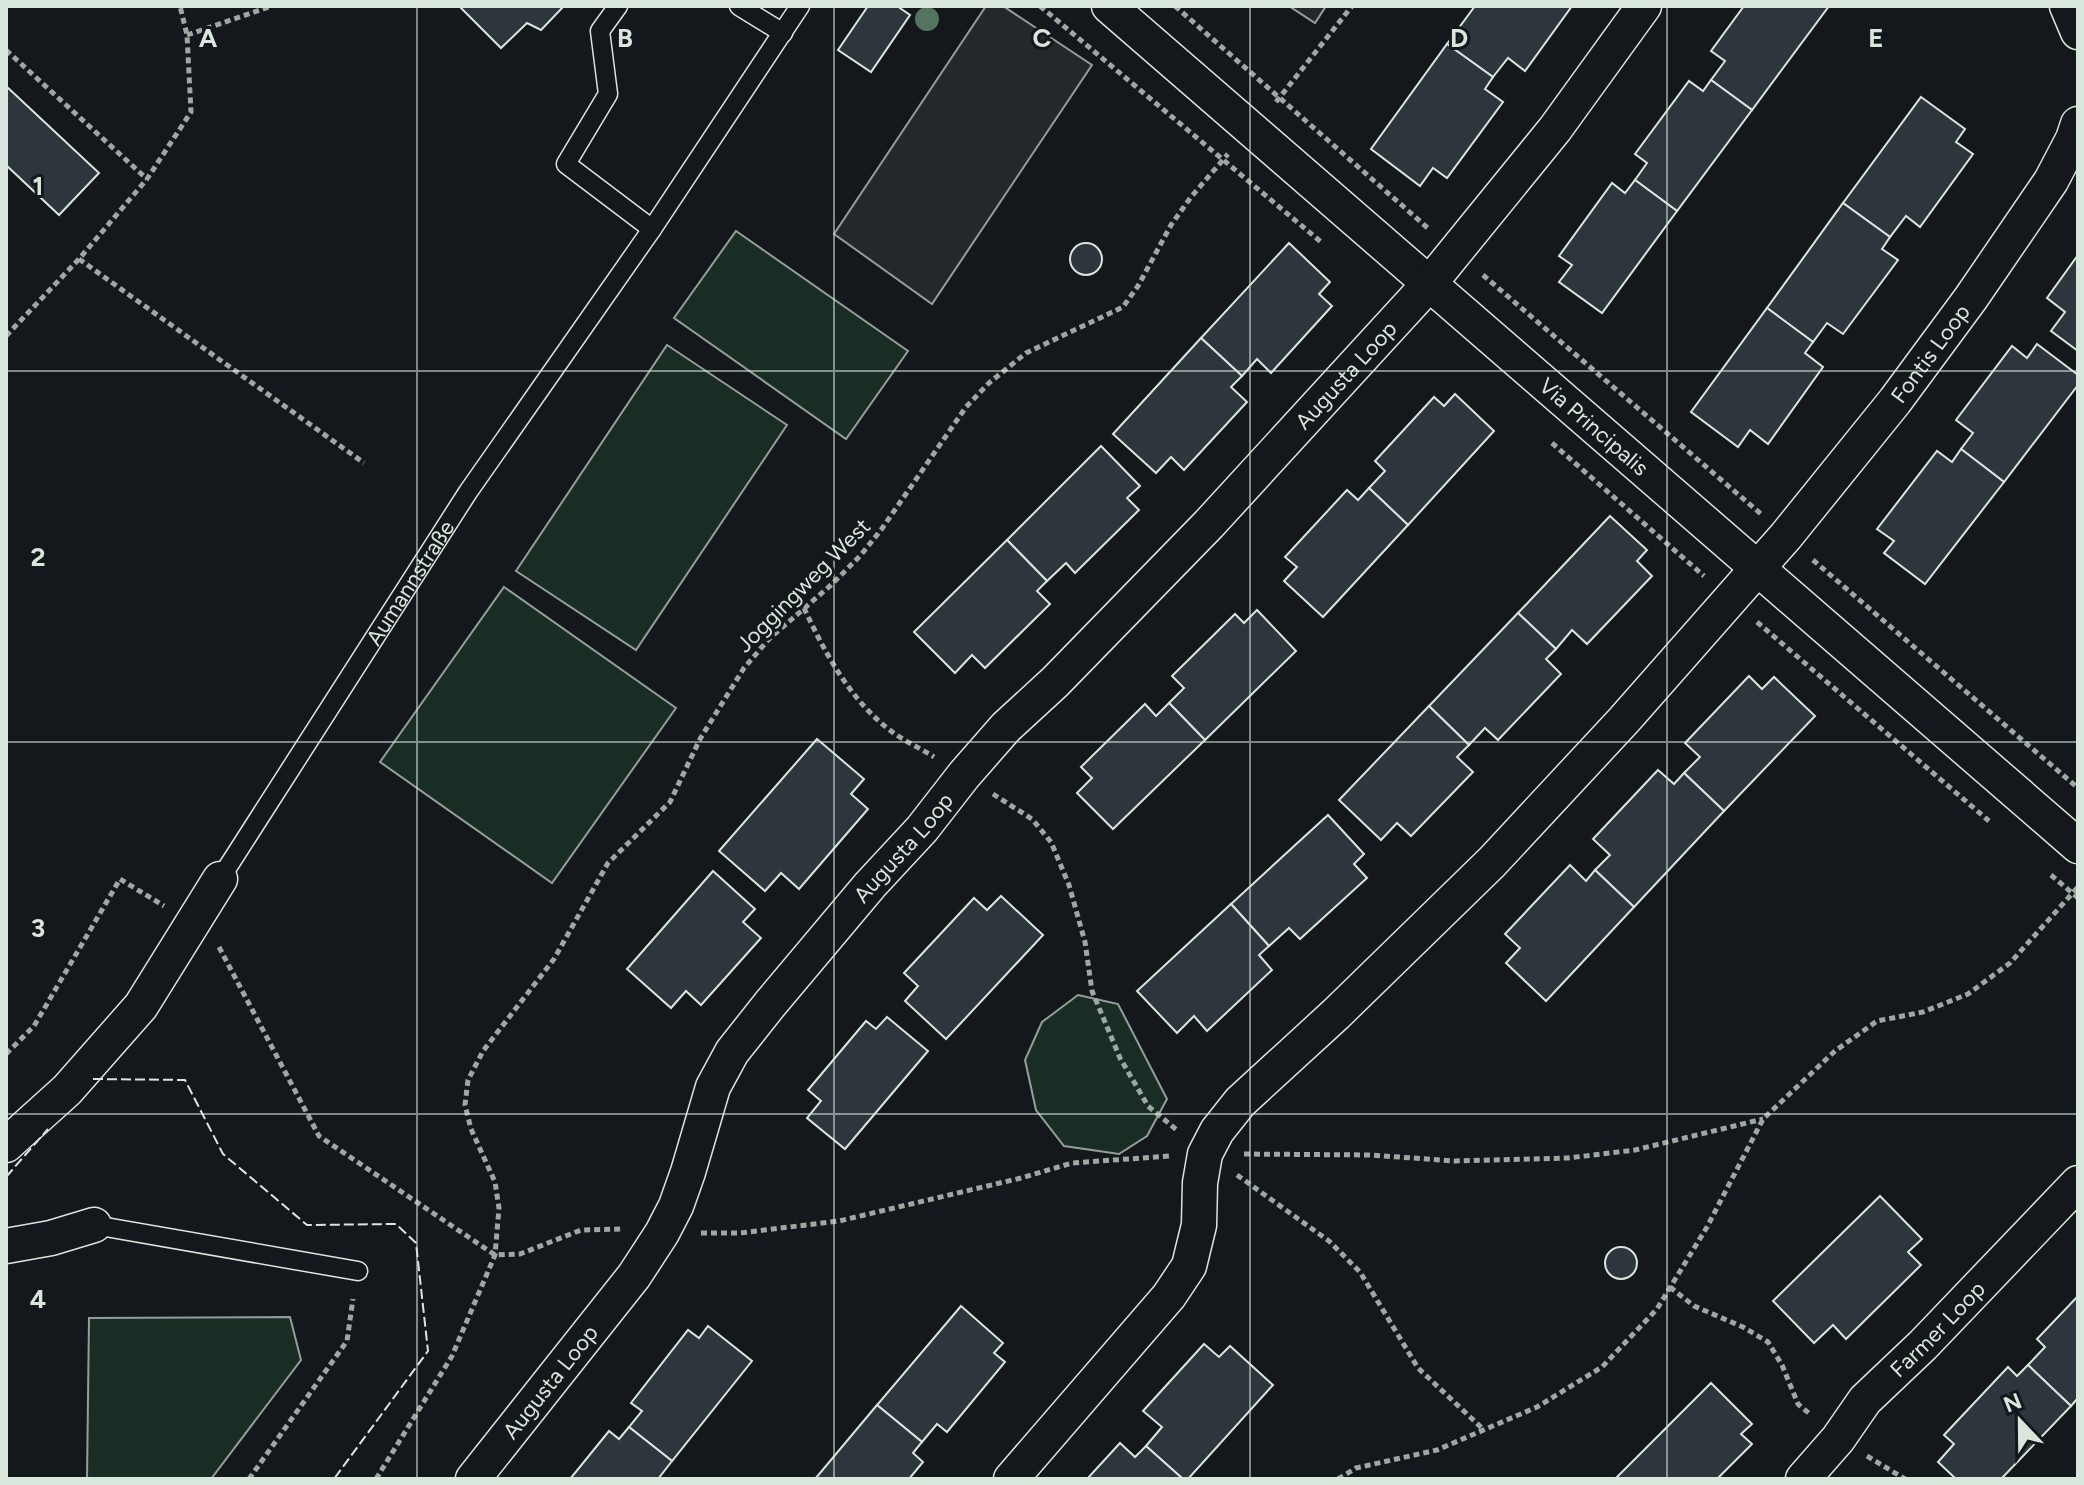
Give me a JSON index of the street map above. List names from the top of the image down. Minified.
{"streets":{"street":["Fontis Loop","Augusta Loop","Via Principalis","Aumannstraße","Farmer Loop"],"path":["Joggingweg West"]},"crossings":[["Fontis Loop","Via Principalis"],["Augusta Loop","Via Principalis"],["Via Principalis","Joggingweg West"]],"north":"top","grid":{"columns":["A","B","C","D","E"],"rows":["1","2","3","4"]}}
